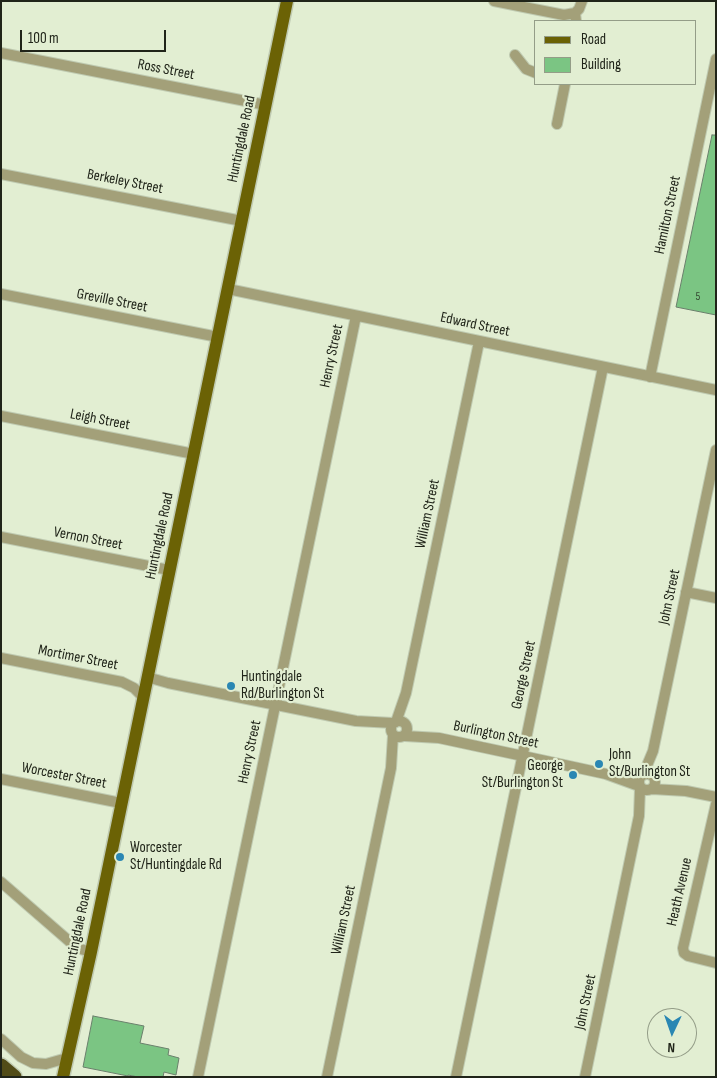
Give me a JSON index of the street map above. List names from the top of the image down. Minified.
{"streets":{"main road":["Huntingdale Road"],"street":["Ross Street","Berkeley Street","Hamilton Street","Greville Street","Edward Street","Henry Street","Leigh Street","William Street","Vernon Street","John Street","Mortimer Street","George Street","Burlington Street","Worcester Street","Heath Avenue"]},"crossings":[["Ross Street","Huntingdale Road"],["Huntingdale Road","Berkeley Street"],["Huntingdale Road","Greville Street"],["Huntingdale Road","Edward Street"],["Huntingdale Road","Leigh Street"],["Huntingdale Road","Vernon Street"],["Huntingdale Road","Mortimer Street"],["Huntingdale Road","Burlington Street"],["Huntingdale Road","Worcester Street"],["Hamilton Street","Edward Street"],["Edward Street","Henry Street"],["Edward Street","William Street"],["Edward Street","George Street"],["Henry Street","Burlington Street"],["William Street","Burlington Street"],["John Street","Burlington Street"],["George Street","Burlington Street"]],"places":["Huntingdale Rd/Burlington St","John St/Burlington St","George St/Burlington St","Worcester St/Huntingdale Rd"],"house_numbers":["5"],"legend":["Road","Building"],"scale_bar":"100 m","north":"bottom"}
